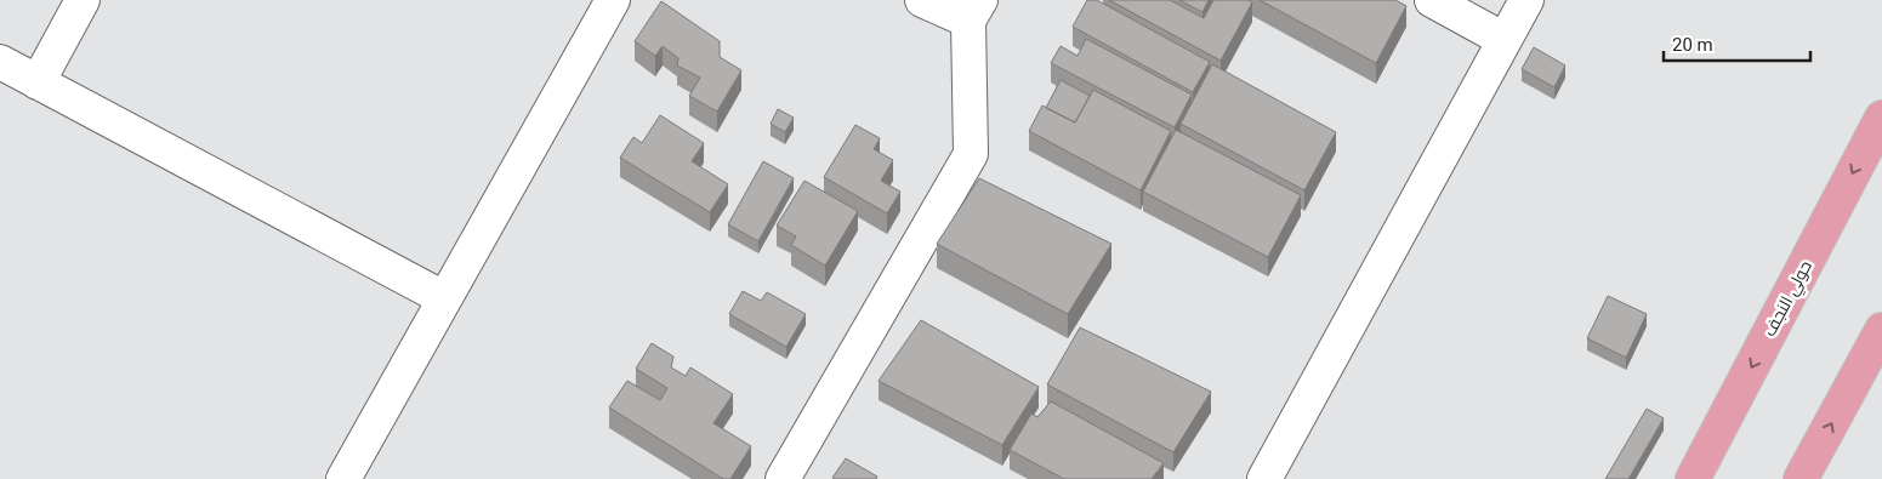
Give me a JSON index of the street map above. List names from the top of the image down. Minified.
{"streets":{"main road":["حولي النجف"]},"scale_bar":"20 m"}
